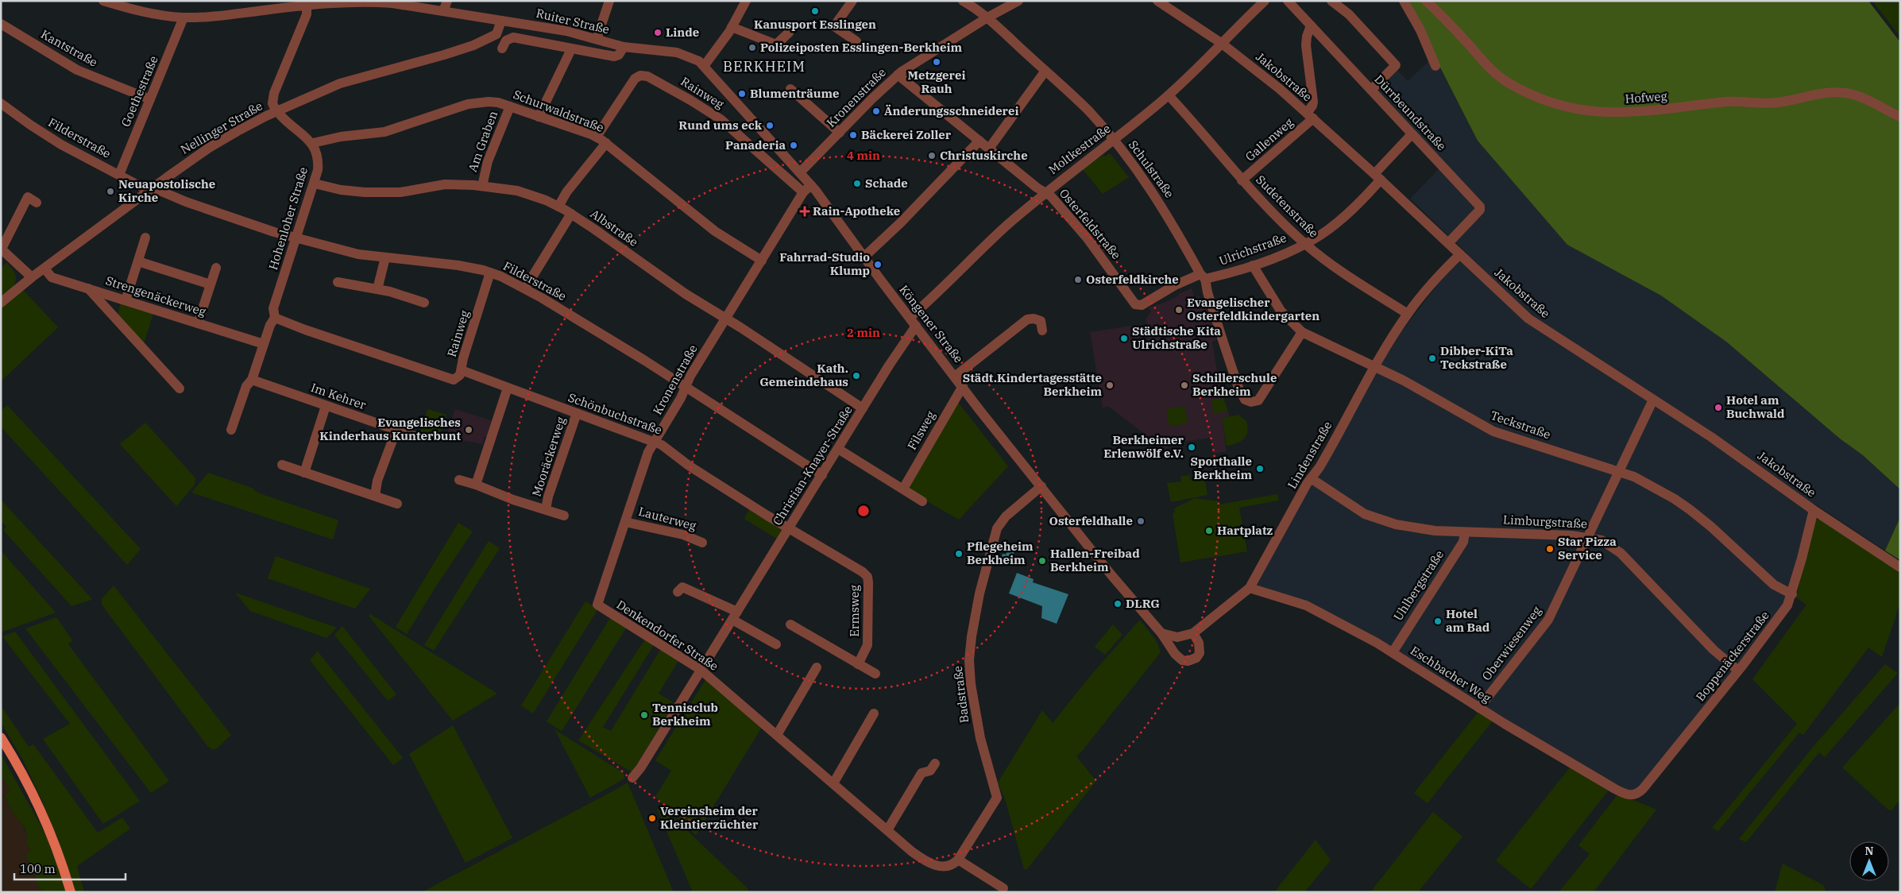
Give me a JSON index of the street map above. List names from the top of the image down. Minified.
{"streets":{"street":["Ruiter Straße","Kantstraße","Jakobstraße","Goethestraße","Rainweg","Kronenstraße","Hofweg","Schurwaldstraße","Dürrbeundstraße","Nellinger Straße","Filderstraße","Gallenweg","Am Graben","Moltkestraße","Schulstraße","Sudetenstraße","Hohenloher Straße","Osterfeldstraße","Albstraße","Ulrichstraße","Strengenäckerweg","Köngener Straße","Im Kehrer","Schönbuchstraße","Teckstraße","Filsweg","Lindenstraße","Mooräckerweg","Christian-Knayer-Straße","Lauterweg","Limburgstraße","Uhlbergstraße","Ermsweg","Denkendorfer Straße","Oberwiesenweg","Boppenäckerstraße","Eschbacher Weg","Badstraße"]},"crossings":[["Ruiter Straße","Goethestraße"],["Ruiter Straße","Nellinger Straße"],["Ruiter Straße","Köngener Straße"],["Kantstraße","Goethestraße"],["Jakobstraße","Dürrbeundstraße"],["Jakobstraße","Gallenweg"],["Jakobstraße","Moltkestraße"],["Jakobstraße","Ulrichstraße"],["Jakobstraße","Lindenstraße"],["Jakobstraße","Oberwiesenweg"],["Jakobstraße","Boppenäckerstraße"],["Goethestraße","Filderstraße"],["Rainweg","Kronenstraße"],["Rainweg","Schurwaldstraße"],["Rainweg","Filderstraße"],["Rainweg","Köngener Straße"],["Rainweg","Schönbuchstraße"],["Kronenstraße","Schurwaldstraße"],["Kronenstraße","Filderstraße"],["Kronenstraße","Schulstraße"],["Kronenstraße","Osterfeldstraße"],["Kronenstraße","Albstraße"],["Kronenstraße","Köngener Straße"],["Kronenstraße","Schönbuchstraße"],["Kronenstraße","Lauterweg"],["Kronenstraße","Denkendorfer Straße"],["Schurwaldstraße","Am Graben"],["Schurwaldstraße","Hohenloher Straße"],["Dürrbeundstraße","Gallenweg"],["Dürrbeundstraße","Ulrichstraße"],["Nellinger Straße","Filderstraße"],["Nellinger Straße","Strengenäckerweg"],["Filderstraße","Hohenloher Straße"],["Filderstraße","Christian-Knayer-Straße"],["Gallenweg","Sudetenstraße"],["Am Graben","Albstraße"],["Moltkestraße","Schulstraße"],["Moltkestraße","Sudetenstraße"],["Moltkestraße","Osterfeldstraße"],["Moltkestraße","Köngener Straße"],["Moltkestraße","Christian-Knayer-Straße"],["Schulstraße","Ulrichstraße"],["Schulstraße","Teckstraße"],["Sudetenstraße","Ulrichstraße"],["Sudetenstraße","Lindenstraße"],["Hohenloher Straße","Albstraße"],["Hohenloher Straße","Strengenäckerweg"],["Hohenloher Straße","Im Kehrer"],["Hohenloher Straße","Schönbuchstraße"],["Osterfeldstraße","Ulrichstraße"],["Albstraße","Christian-Knayer-Straße"],["Ulrichstraße","Teckstraße"],["Köngener Straße","Filsweg"],["Köngener Straße","Lindenstraße"],["Köngener Straße","Christian-Knayer-Straße"],["Köngener Straße","Badstraße"],["Schönbuchstraße","Mooräckerweg"],["Schönbuchstraße","Christian-Knayer-Straße"],["Schönbuchstraße","Ermsweg"],["Teckstraße","Lindenstraße"],["Teckstraße","Oberwiesenweg"],["Teckstraße","Boppenäckerstraße"],["Lindenstraße","Limburgstraße"],["Lindenstraße","Eschbacher Weg"],["Christian-Knayer-Straße","Ermsweg"],["Christian-Knayer-Straße","Denkendorfer Straße"],["Limburgstraße","Uhlbergstraße"],["Limburgstraße","Oberwiesenweg"],["Limburgstraße","Boppenäckerstraße"],["Uhlbergstraße","Eschbacher Weg"],["Denkendorfer Straße","Badstraße"],["Oberwiesenweg","Eschbacher Weg"],["Boppenäckerstraße","Eschbacher Weg"]],"districts":["BERKHEIM"],"places":{"other":["Kanusport Esslingen","Linde","Polizeiposten Esslingen-Berkheim","Metzgerei Rauh","Blumenträume","Änderungsschneiderei","Rund ums eck","Bäckerei Zoller","Panaderia","Christuskirche","Schade","Neuapostolische Kirche","Fahrrad-Studio Klump","Osterfeldkirche","Evangelischer Osterfeldkindergarten","Städtische Kita Ulrichstraße","Dibber-KiTa Teckstraße","Kath. Gemeindehaus","Städt.Kindertagesstätte Berkheim","Schillerschule Berkheim","Hotel am Buchwald","Evangelisches Kinderhaus Kunterbunt","Berkheimer Erlenwölf e.V.","Sporthalle Berkheim","Osterfeldhalle","Hartplatz","Star Pizza Service","Pflegeheim Berkheim","Hallen-Freibad Berkheim","DLRG","Hotel am Bad","Tennisclub Berkheim","Vereinsheim der Kleintierzüchter"],"health":["Rain-Apotheke"]},"scale_bar":"100 m","north":"top","rings":["4 min","2 min"]}
